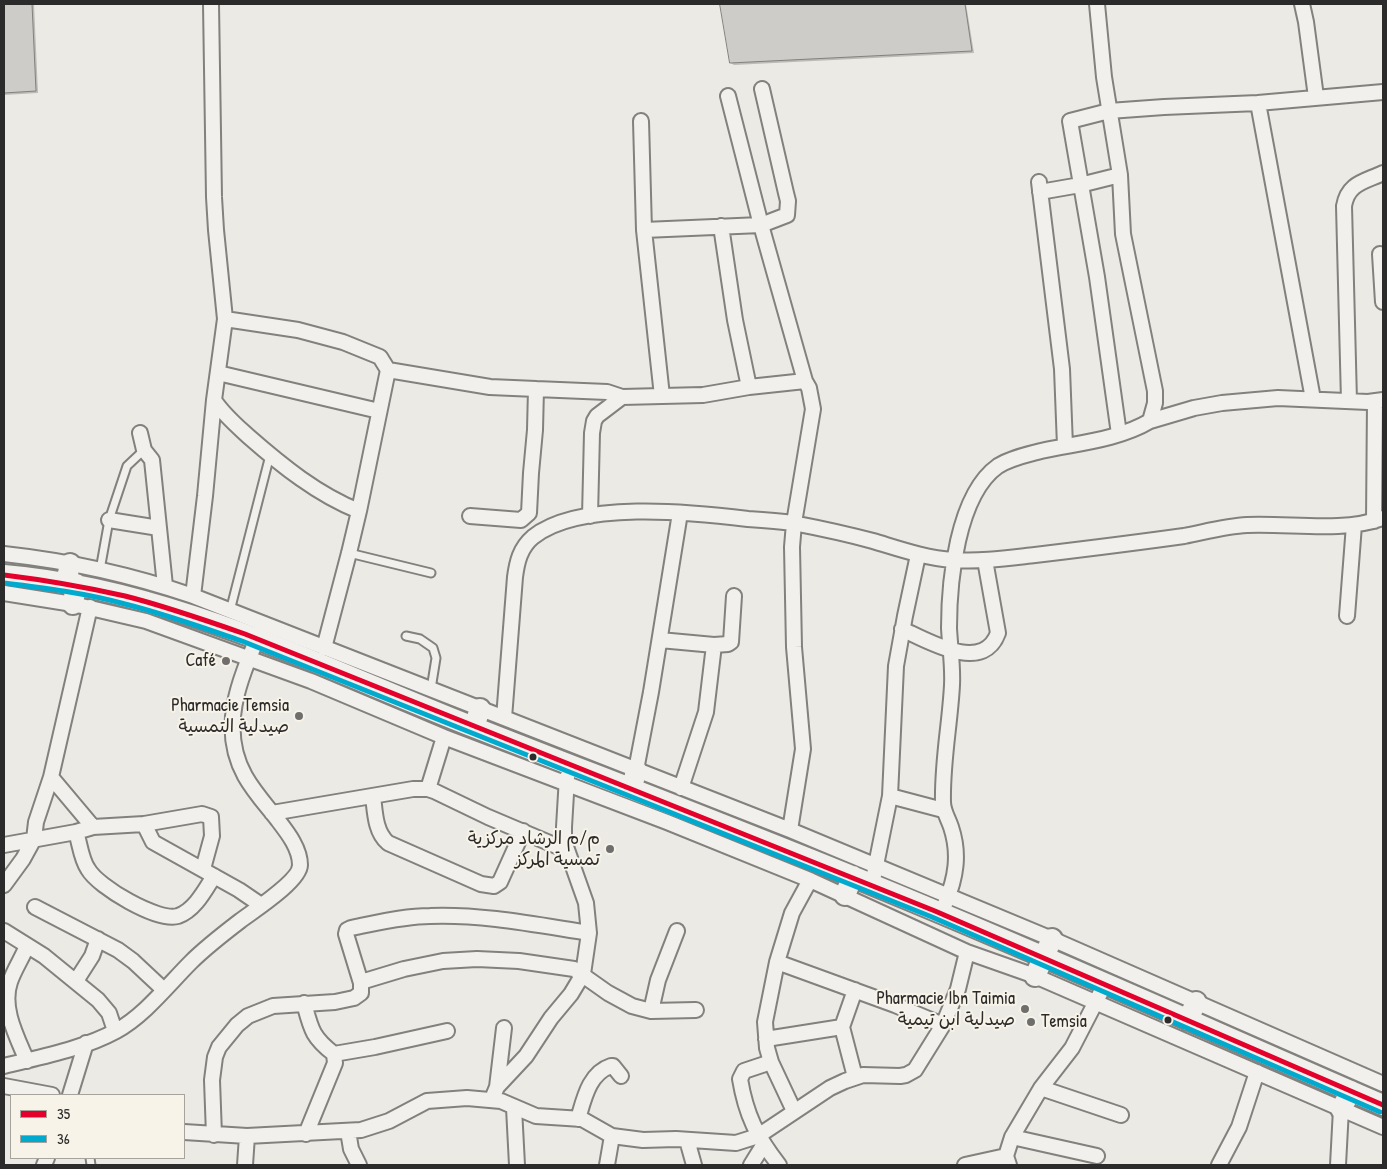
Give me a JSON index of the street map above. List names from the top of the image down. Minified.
{"places":["Café","Pharmacie Temsia صيدلية التمسية","م/م الرشاد مركزية تمسية المركز","Pharmacie Ibn Taimia صيدلية ابن تيمية","Temsia"],"lines":["transit line 35","transit line 36"],"legend":["35","36"]}
